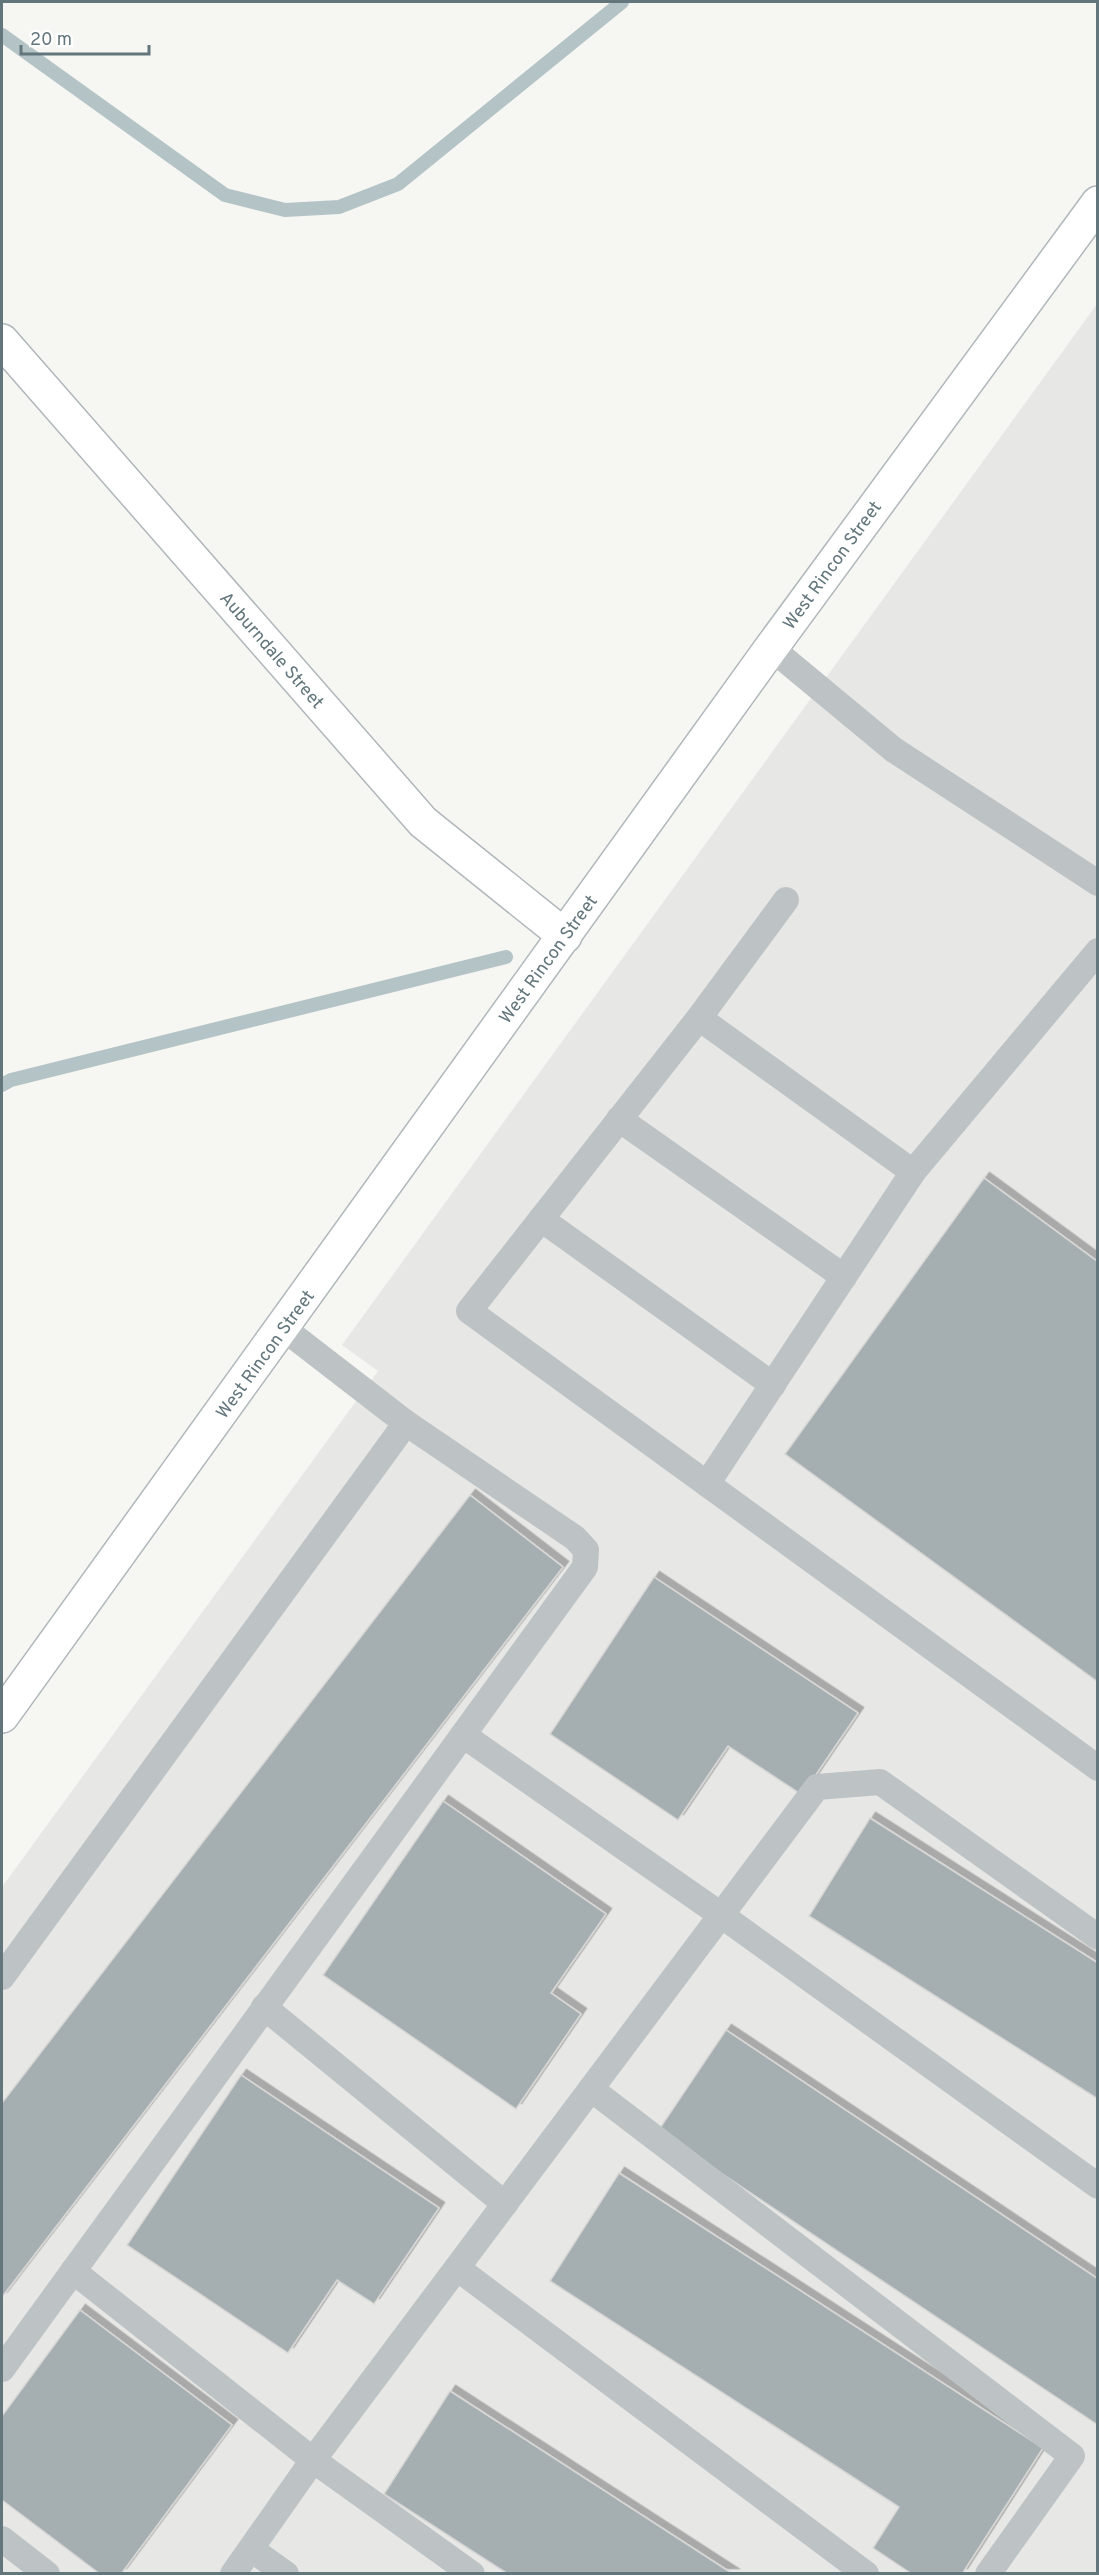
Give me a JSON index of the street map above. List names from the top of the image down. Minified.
{"streets":{"main road":["West Rincon Street","Auburndale Street"]},"crossings":[["West Rincon Street","Auburndale Street"]],"scale_bar":"20 m"}
